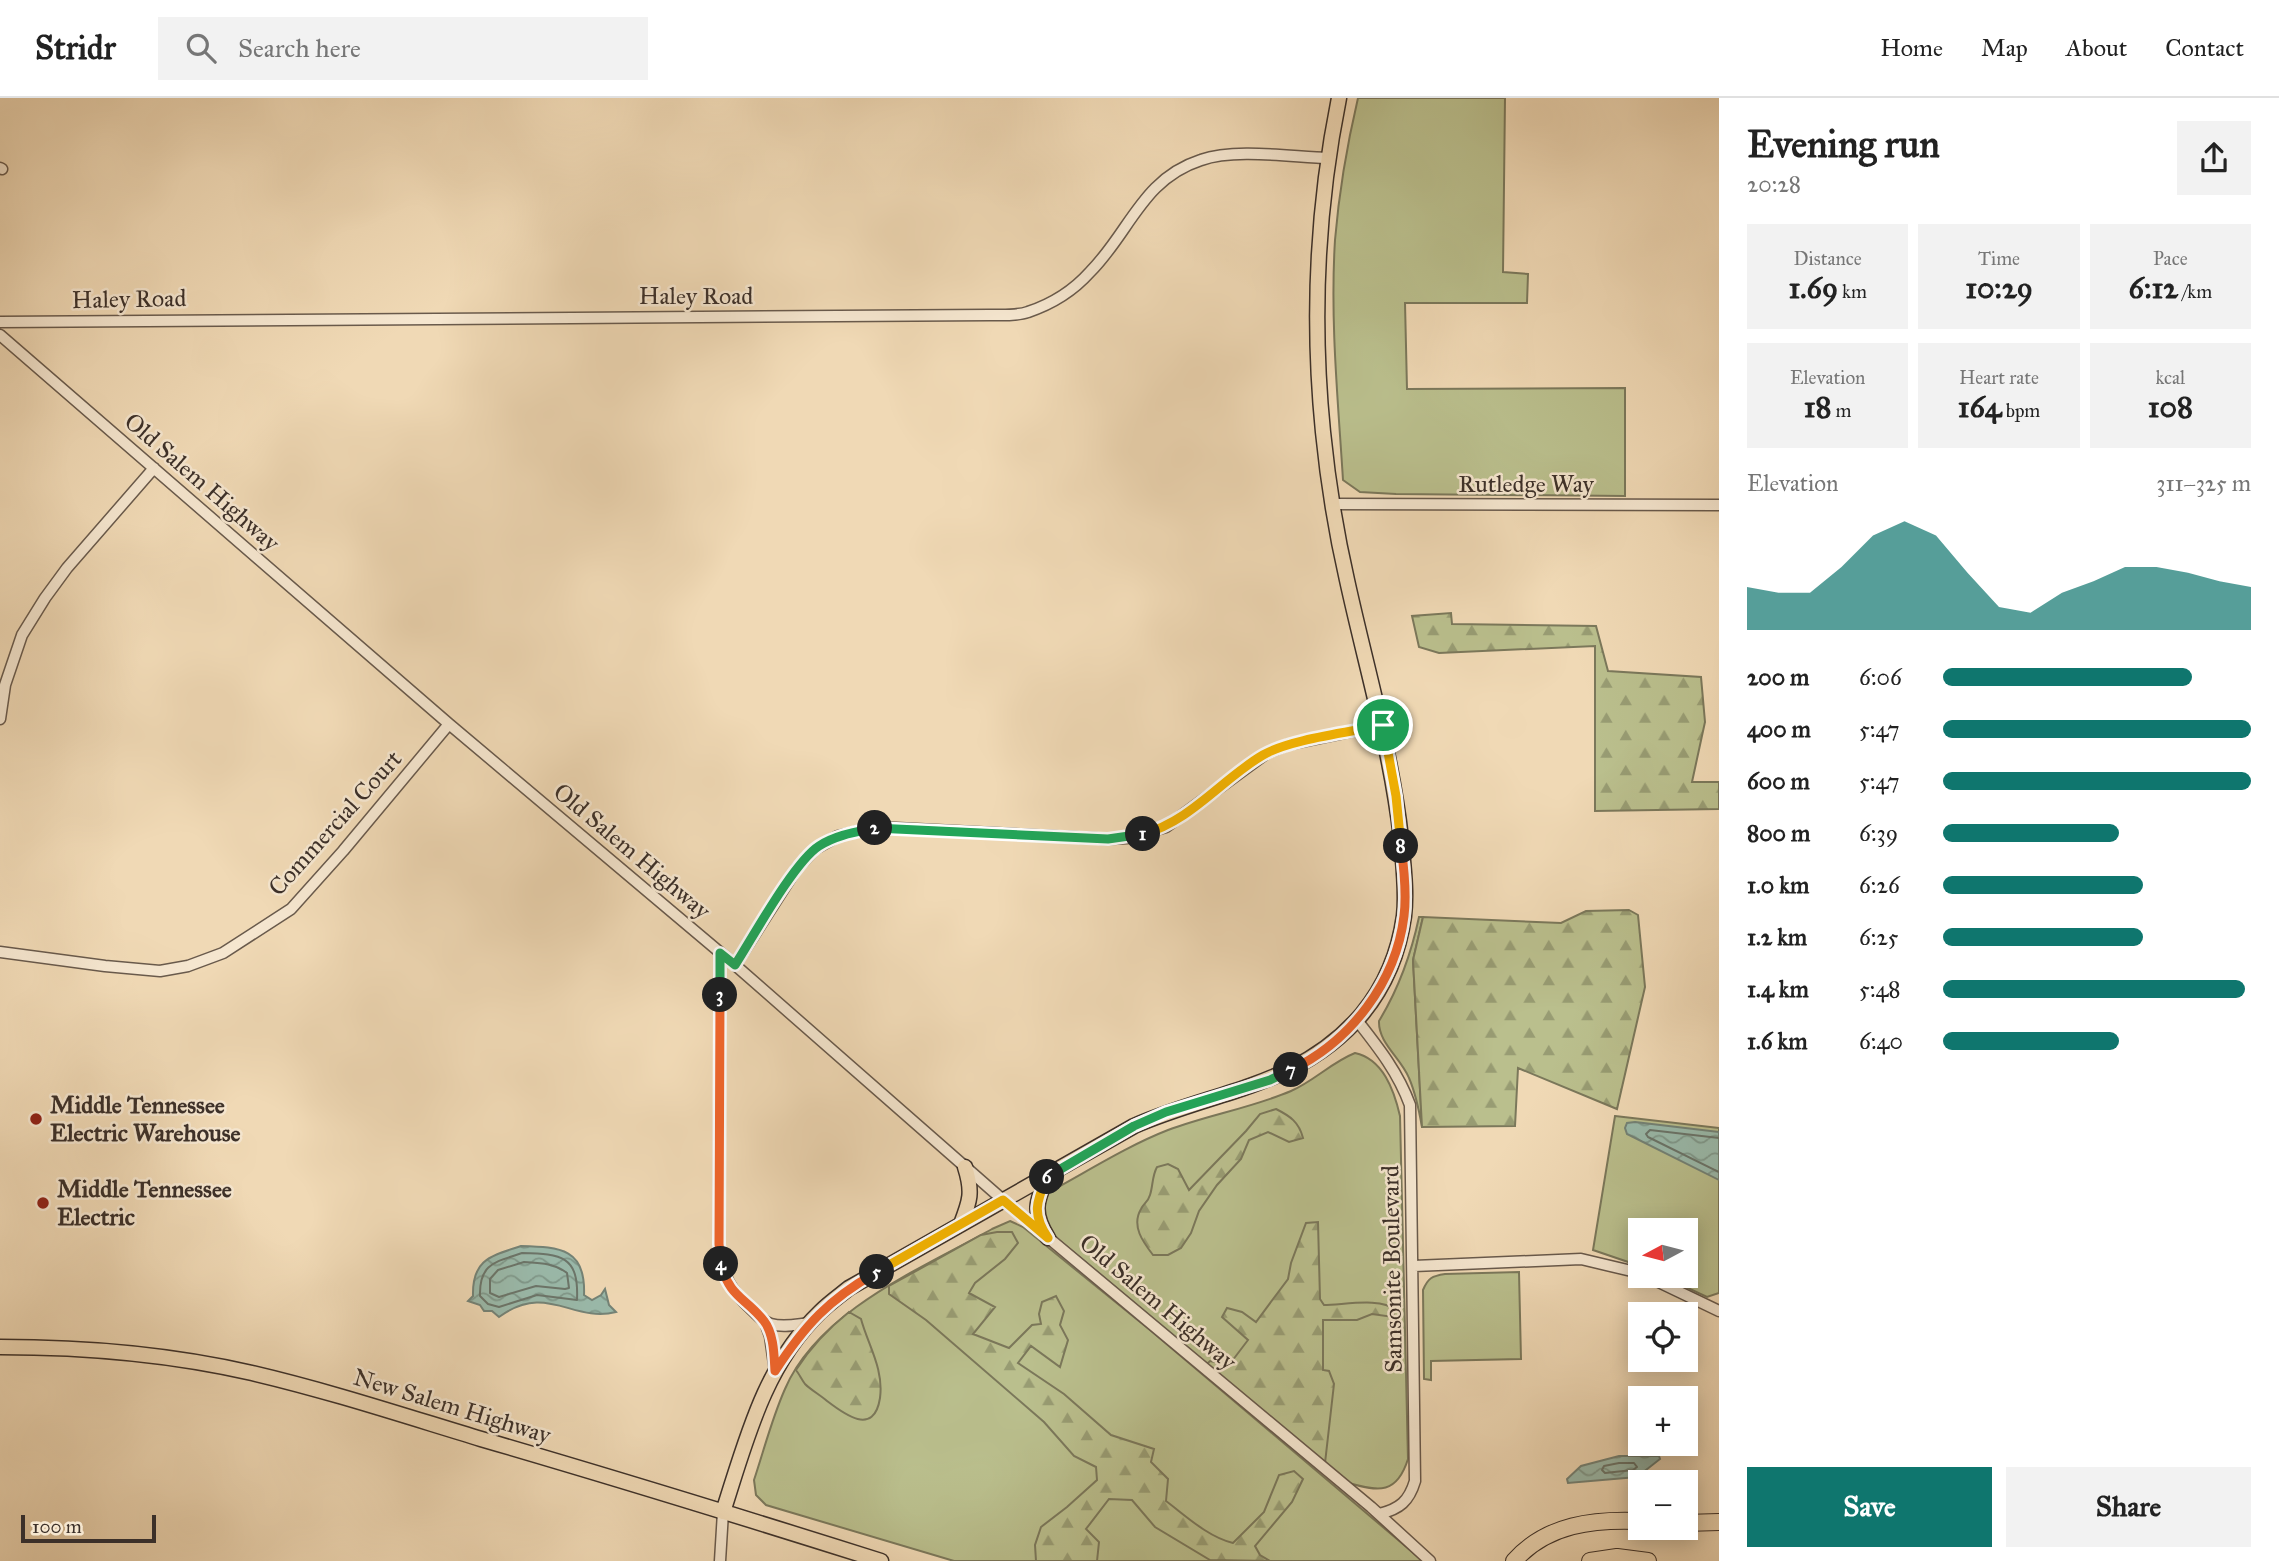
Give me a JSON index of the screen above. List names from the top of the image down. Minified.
{"streets":{"main road":["New Salem Highway"],"street":["Haley Road","Old Salem Highway","Rutledge Way","Commercial Court","Samsonite Boulevard"]},"crossings":[["Old Salem Highway","Commercial Court"],["Old Salem Highway","Samsonite Boulevard"]],"places":["Middle Tennessee Electric Warehouse","Middle Tennessee Electric"],"scale_bar":"100 m","north":"left","page":{"header":"Stridr","search":"Search here","nav":["Home","Map","About","Contact"],"heading":["Evening run","20:28"],"stats":[["Distance","1.69 km"],["Time","10:29"],["Pace","6:12 /km"],["Elevation","18 m"],["Heart rate","164 bpm"],["kcal","108"]],"chart":["Elevation","311–325 m"],"list":[{"name":"200 m","note":"6:06"},{"name":"400 m","note":"5:47"},{"name":"600 m","note":"5:47"},{"name":"800 m","note":"6:39"},{"name":"1.0 km","note":"6:26"},{"name":"1.2 km","note":"6:25"},{"name":"1.4 km","note":"5:48"},{"name":"1.6 km","note":"6:40"}],"pins":["2","1","8","3","7","6","4","5"],"map_buttons":["+","−"],"buttons":["Save","Share"],"scale":"100 m"}}
